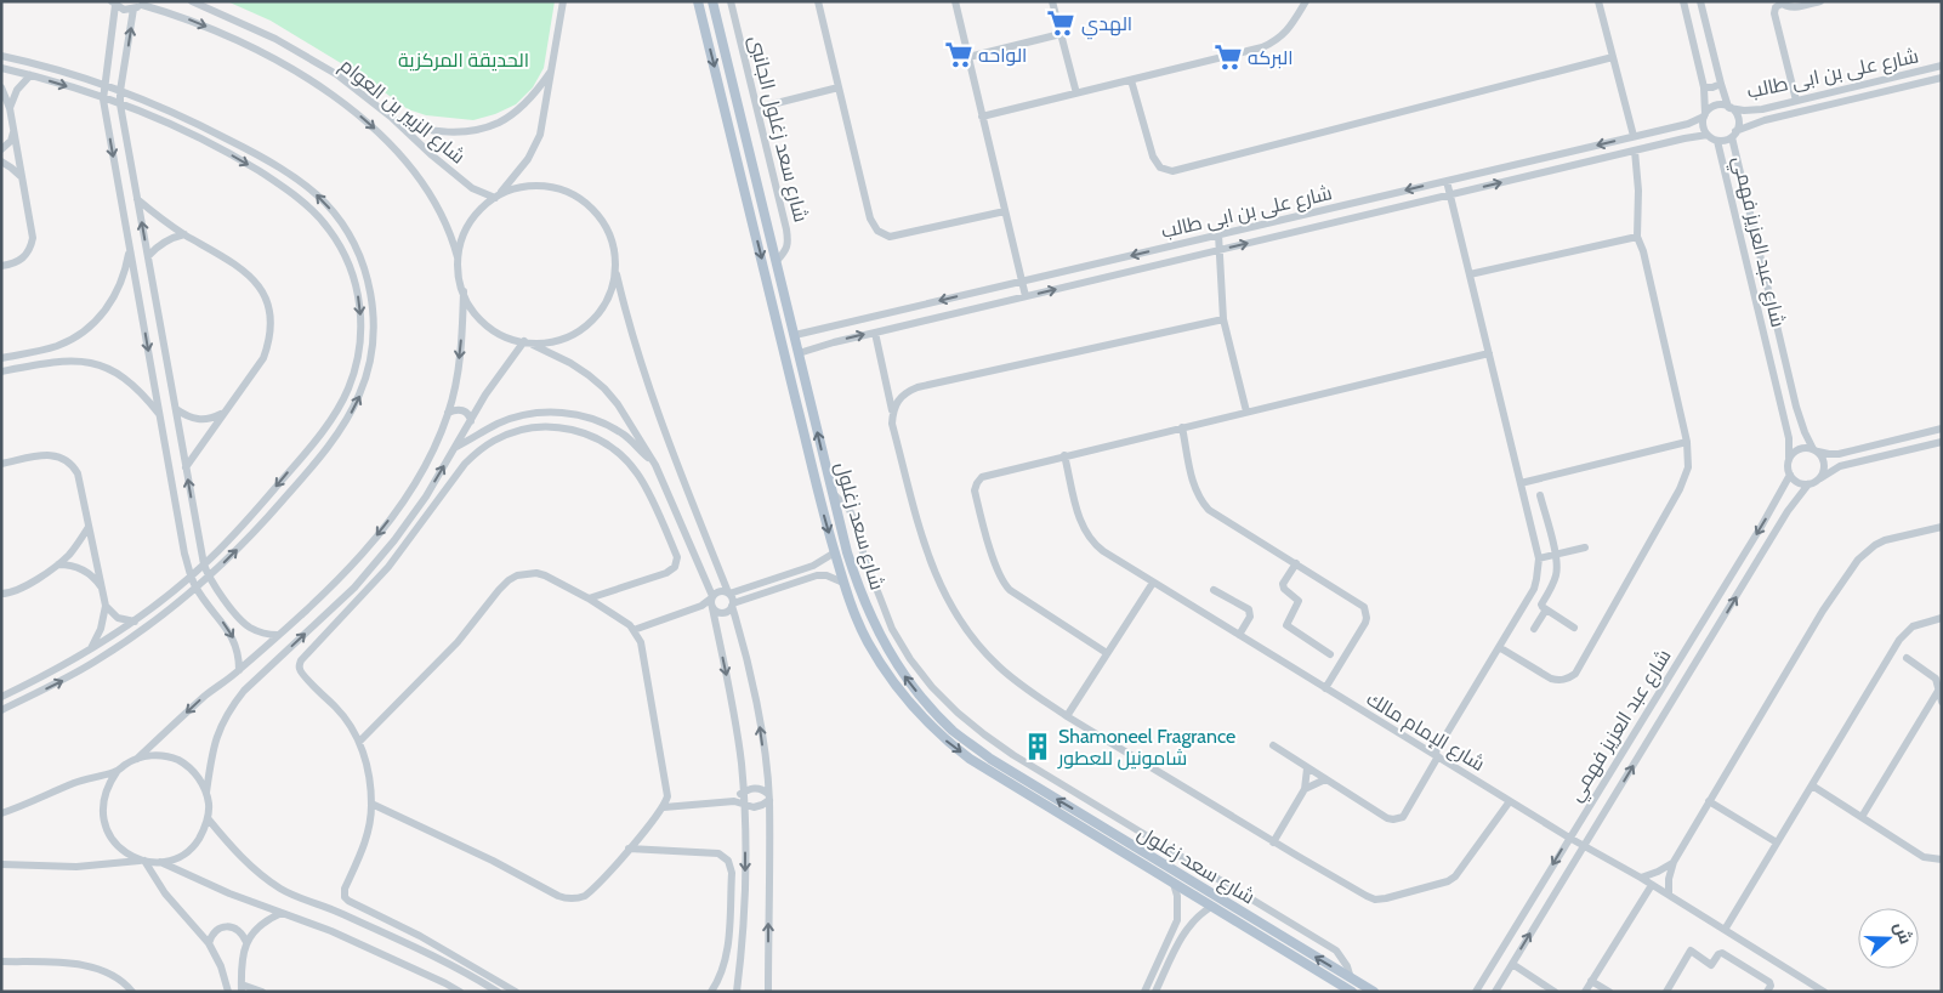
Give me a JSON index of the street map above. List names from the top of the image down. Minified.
{"streets":{"main road":["شارع سعد زغلول"],"street":["شارع على بن ابى طالب","شارع الزبير بن العوام","شارع سعد زغلول الجانبى","شارع عبد العزيز فهمي","شارع الإمام مالك"]},"crossings":[["شارع على بن ابى طالب","شارع عبد العزيز فهمي"],["شارع على بن ابى طالب","شارع سعد زغلول"],["شارع سعد زغلول الجانبى","شارع سعد زغلول"],["شارع عبد العزيز فهمي","شارع الإمام مالك"]],"parks":["الحديقة المركزية"],"places":{"supermarket":["الهدي","الواحه","البركه"],"building":["Shamoneel Fragrance شامونيل للعطور"]},"north":"right"}
